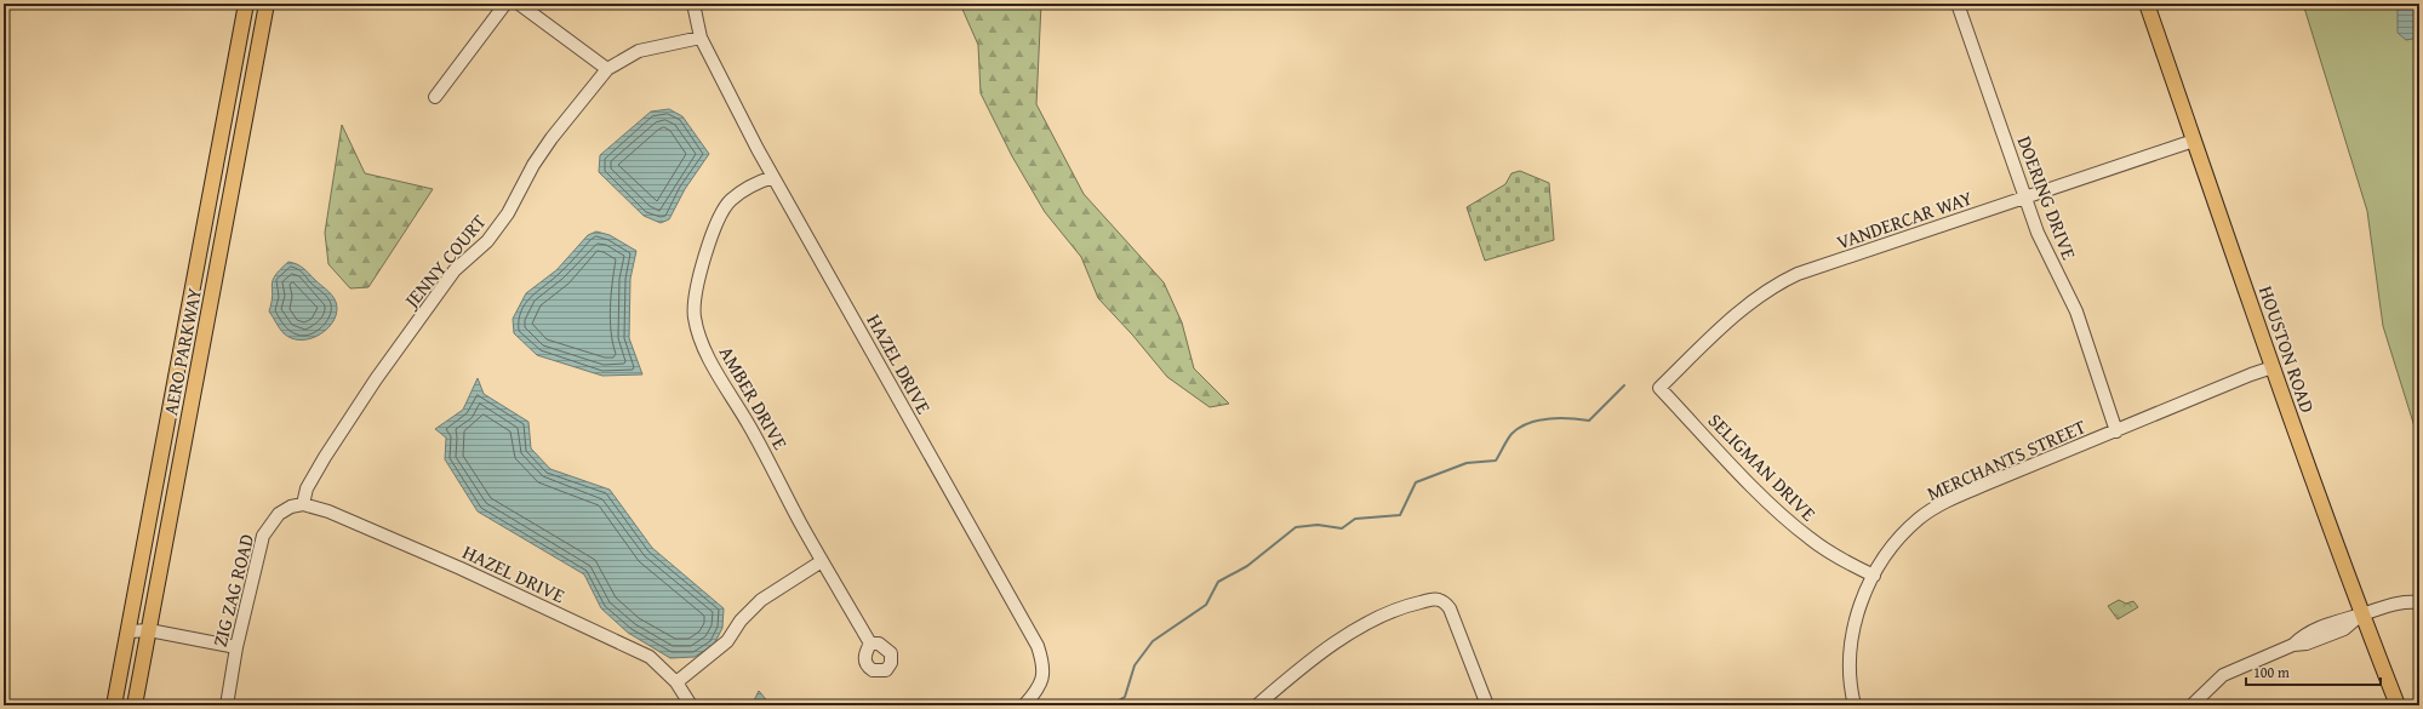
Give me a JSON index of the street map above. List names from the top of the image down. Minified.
{"streets":{"main road":["HOUSTON ROAD","AERO PARKWAY"],"street":["DOERING DRIVE","VANDERCAR WAY","JENNY COURT","HAZEL DRIVE","AMBER DRIVE","MERCHANTS STREET","SELIGMAN DRIVE","ZIG ZAG ROAD"]},"crossings":[["DOERING DRIVE","VANDERCAR WAY"],["DOERING DRIVE","MERCHANTS STREET"],["VANDERCAR WAY","HOUSTON ROAD"],["VANDERCAR WAY","SELIGMAN DRIVE"],["JENNY COURT","HAZEL DRIVE"],["JENNY COURT","ZIG ZAG ROAD"],["HOUSTON ROAD","MERCHANTS STREET"],["HAZEL DRIVE","AMBER DRIVE"],["HAZEL DRIVE","ZIG ZAG ROAD"],["MERCHANTS STREET","SELIGMAN DRIVE"]],"scale_bar":"100 m"}
